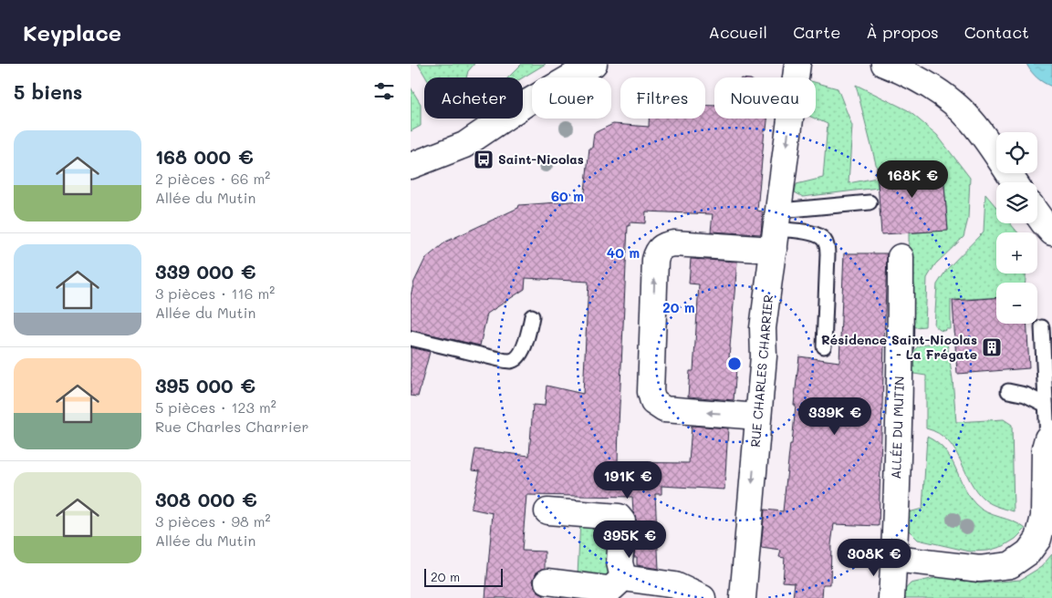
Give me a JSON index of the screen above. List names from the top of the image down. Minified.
{"streets":{"street":["RUE CHARLES CHARRIER","ALLÉE DU MUTIN"]},"one_way":["RUE CHARLES CHARRIER"],"places":{"bus stop":["Saint-Nicolas"],"building":["Résidence Saint-Nicolas - La Frégate"]},"scale_bar":"20 m","page":{"header":"Keyplace","nav":["Accueil","Carte","À propos","Contact"],"heading":"5 biens","chip":["Acheter","Louer","Filtres","Nouveau"],"list":[{"name":"168 000 €","note":"2 pièces · 66 m² · Allée du Mutin"},{"name":"339 000 €","note":"3 pièces · 116 m² · Allée du Mutin"},{"name":"395 000 €","note":"5 pièces · 123 m² · Rue Charles Charrier"},{"name":"308 000 €","note":"3 pièces · 98 m² · Allée du Mutin"}],"map_buttons":["+","−"],"price":["168K €","339K €","191K €","395K €","308K €"],"scale":"20 m"},"rings":["60 m","40 m","20 m"]}
